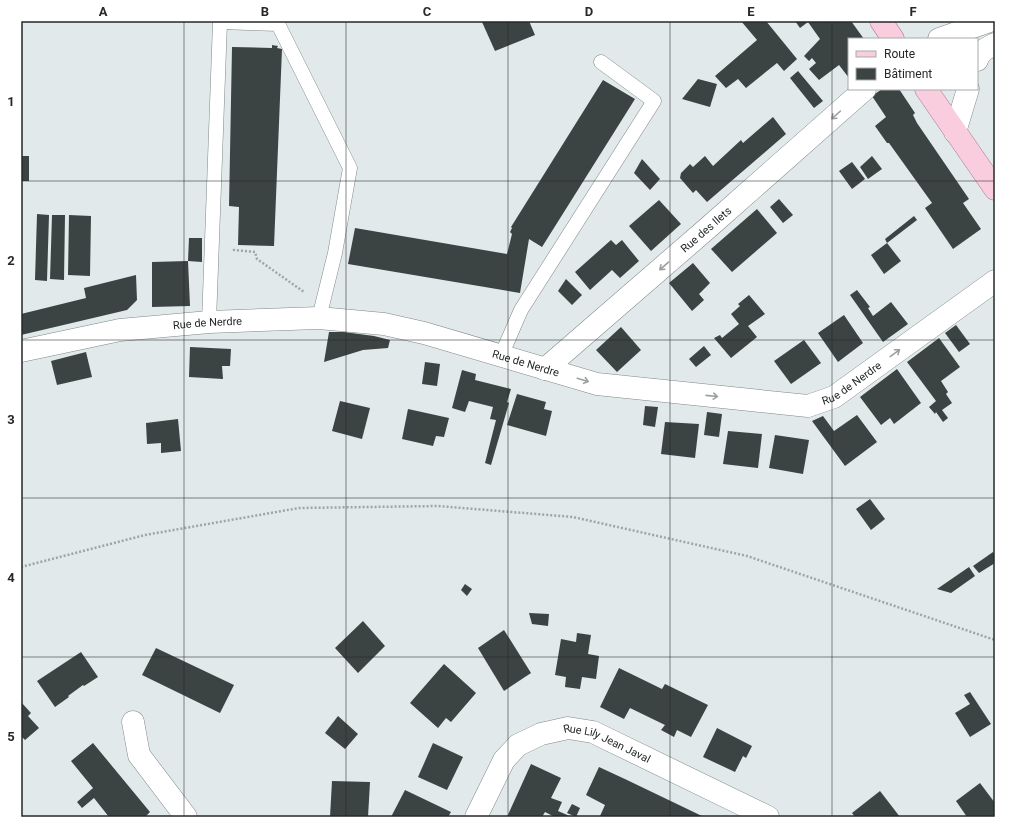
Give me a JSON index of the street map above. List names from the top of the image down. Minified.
{"streets":{"street":["Rue des Ilets","Rue de Nerdre","Rue Lily Jean Javal"]},"crossings":[["Rue des Ilets","Rue de Nerdre"]],"one_way":["Rue des Ilets","Rue de Nerdre"],"legend":["Route","Bâtiment"],"grid":{"columns":["A","B","C","D","E","F"],"rows":["1","2","3","4","5"]}}
